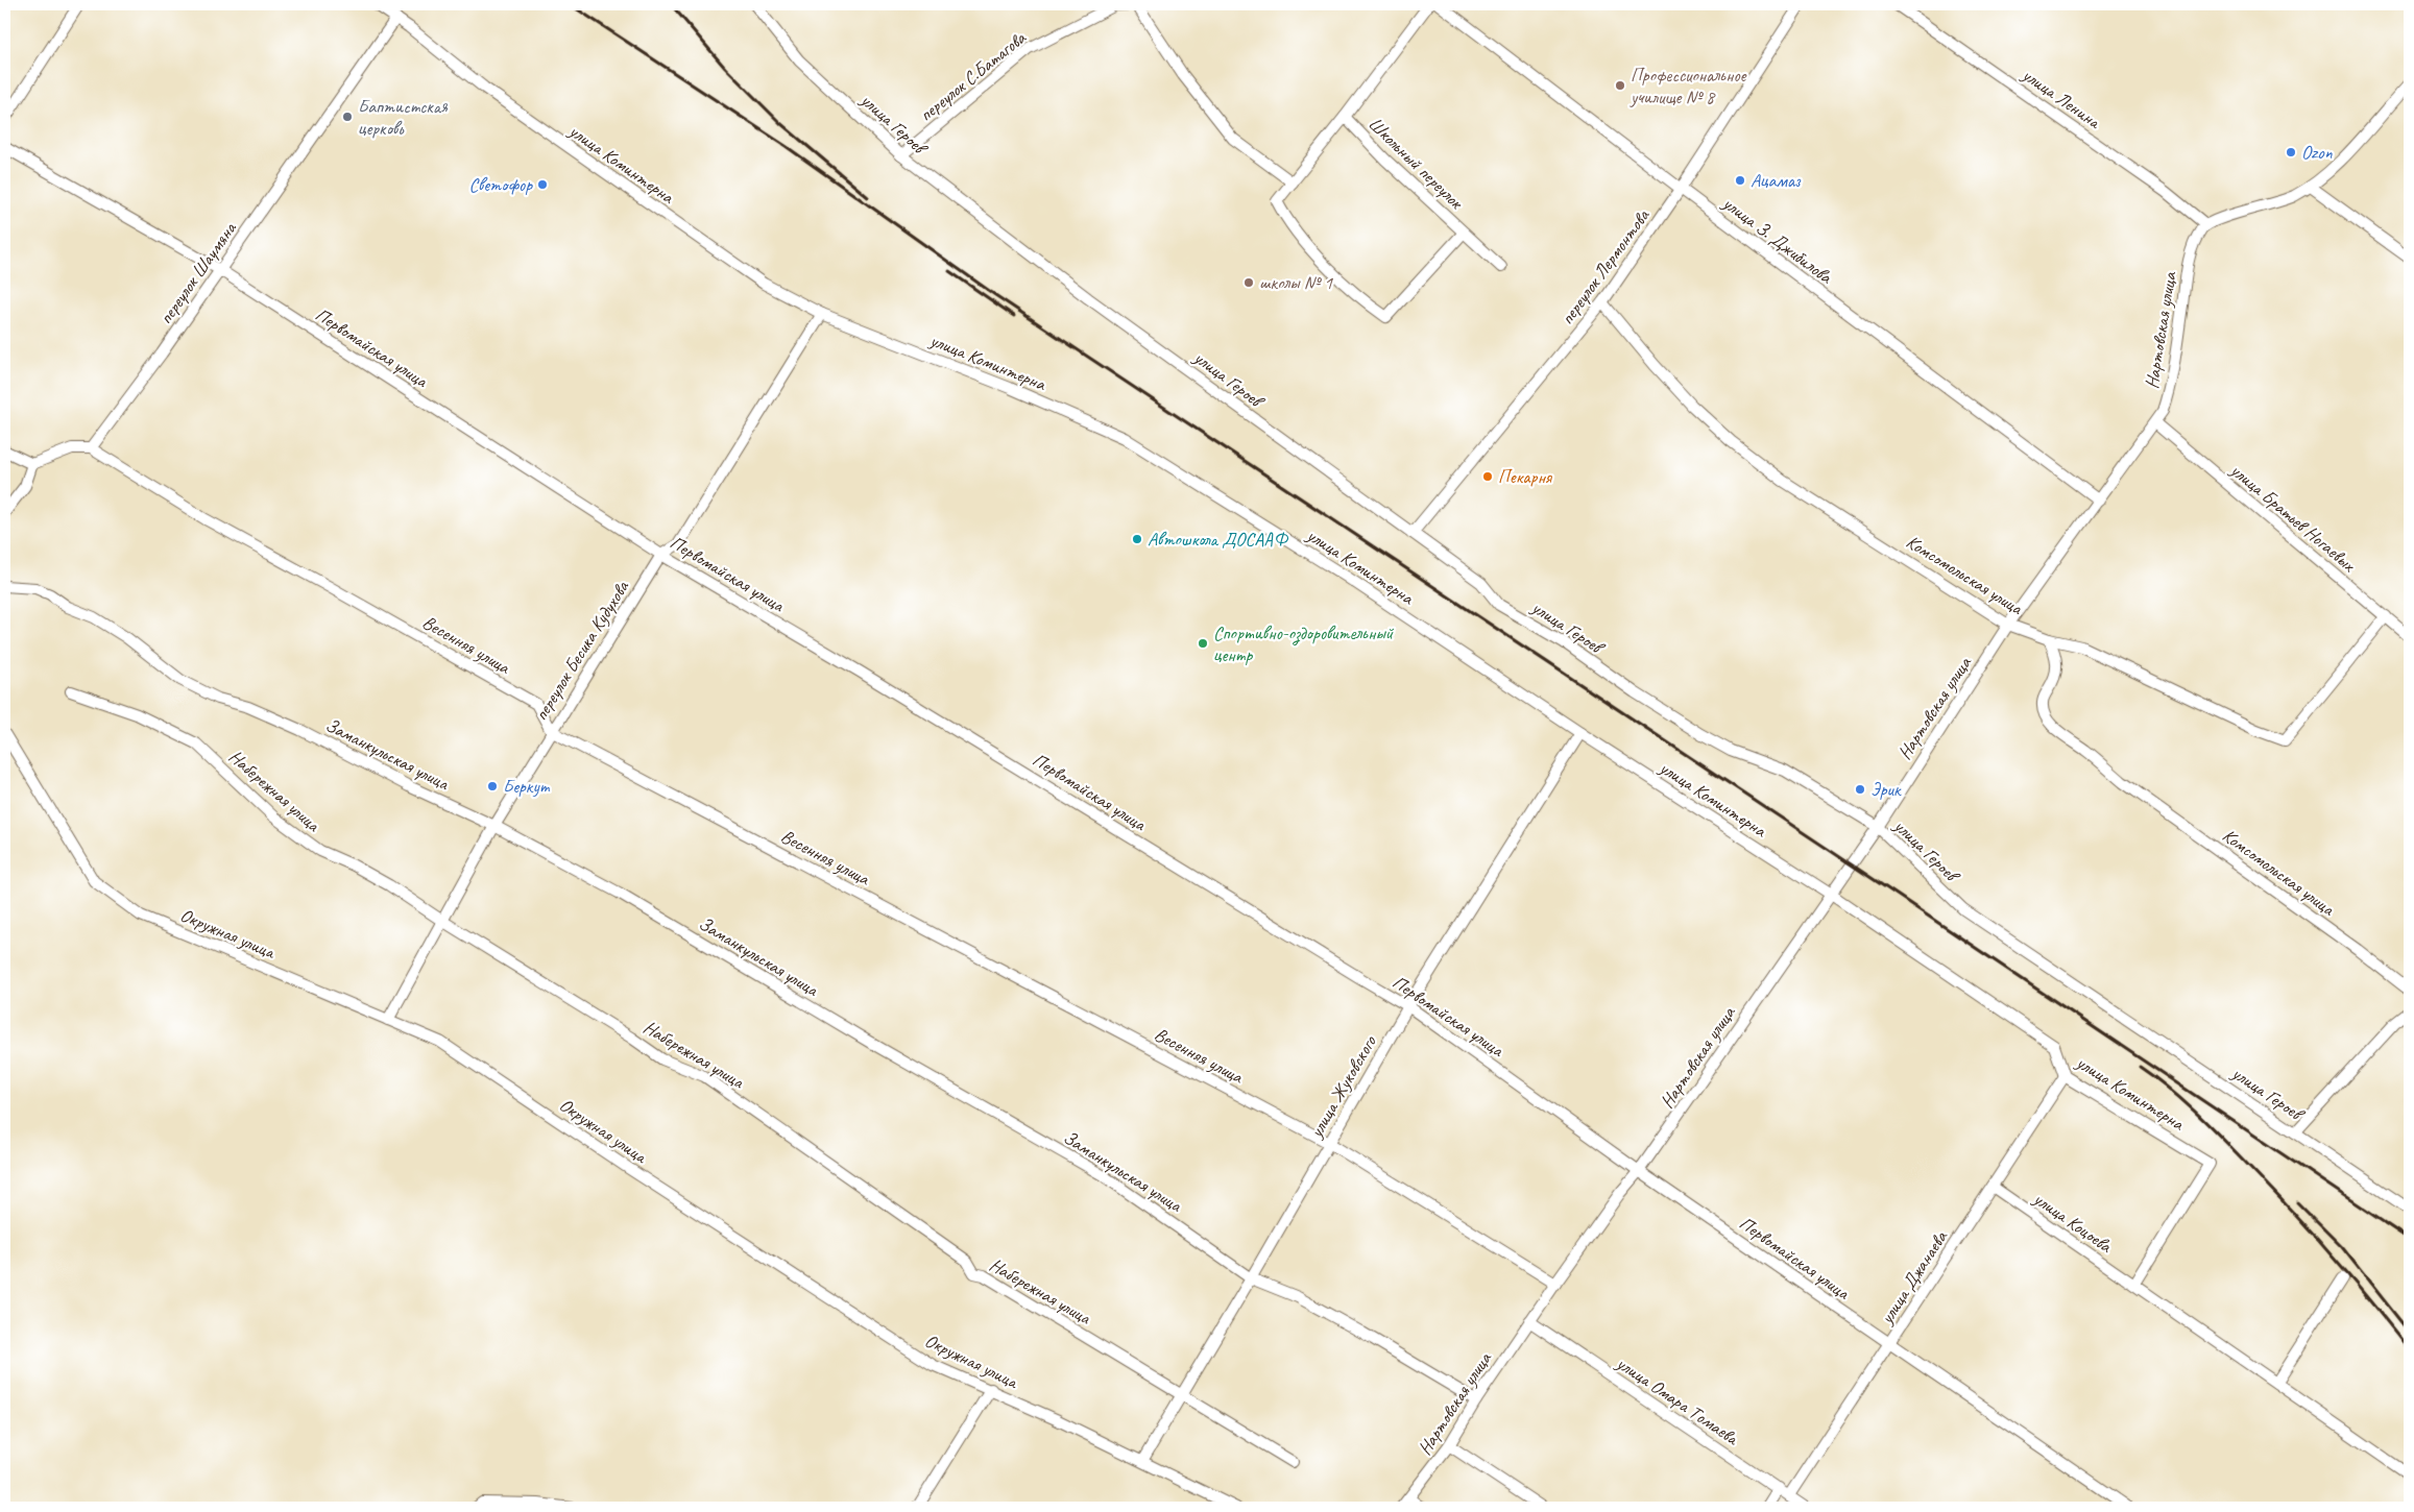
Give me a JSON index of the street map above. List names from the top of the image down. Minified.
{"streets":{"street":["переулок С.Батагова","улица Ленина","улица Героев","Школьный переулок","улица Коминтерна","улица З. Джибилова","переулок Лермонтова","переулок Шаумяна","Нартовская улица","Первомайская улица","улица Братьев Ногаевых","Комсомольская улица","Весенняя улица","переулок Бесика Кудухова","Заманкульская улица","Набережная улица","Окружная улица","улица Жуковского","улица Коцоева","улица Джанаева","улица Омара Томаева"]},"crossings":[["переулок С.Батагова","улица Героев"],["переулок С.Батагова","Школьный переулок"],["улица Ленина","Нартовская улица"],["улица Героев","переулок Лермонтова"],["улица Героев","Нартовская улица"],["улица Коминтерна","переулок Шаумяна"],["улица Коминтерна","Нартовская улица"],["улица Коминтерна","переулок Бесика Кудухова"],["улица Коминтерна","улица Жуковского"],["улица Коминтерна","улица Коцоева"],["улица Коминтерна","улица Джанаева"],["улица З. Джибилова","переулок Лермонтова"],["улица З. Джибилова","Нартовская улица"],["переулок Лермонтова","Комсомольская улица"],["переулок Шаумяна","Первомайская улица"],["переулок Шаумяна","Весенняя улица"],["Нартовская улица","Первомайская улица"],["Нартовская улица","улица Братьев Ногаевых"],["Нартовская улица","Комсомольская улица"],["Нартовская улица","Весенняя улица"],["Нартовская улица","Заманкульская улица"],["Нартовская улица","улица Омара Томаева"],["Первомайская улица","переулок Бесика Кудухова"],["Первомайская улица","улица Жуковского"],["Первомайская улица","улица Джанаева"],["Весенняя улица","переулок Бесика Кудухова"],["Весенняя улица","улица Жуковского"],["переулок Бесика Кудухова","Заманкульская улица"],["переулок Бесика Кудухова","Набережная улица"],["переулок Бесика Кудухова","Окружная улица"],["Заманкульская улица","улица Жуковского"],["Набережная улица","улица Жуковского"],["Окружная улица","улица Жуковского"],["улица Коцоева","улица Джанаева"],["улица Джанаева","улица Омара Томаева"]],"places":["Профессиональное училище № 8","Баптистская церковь","Ozon","Ацамаз","Светофор","школы № 1","Пекарня","Автошкола ДОСААФ","Спортивно-оздоровительный центр","Беркут","Эрик"]}
